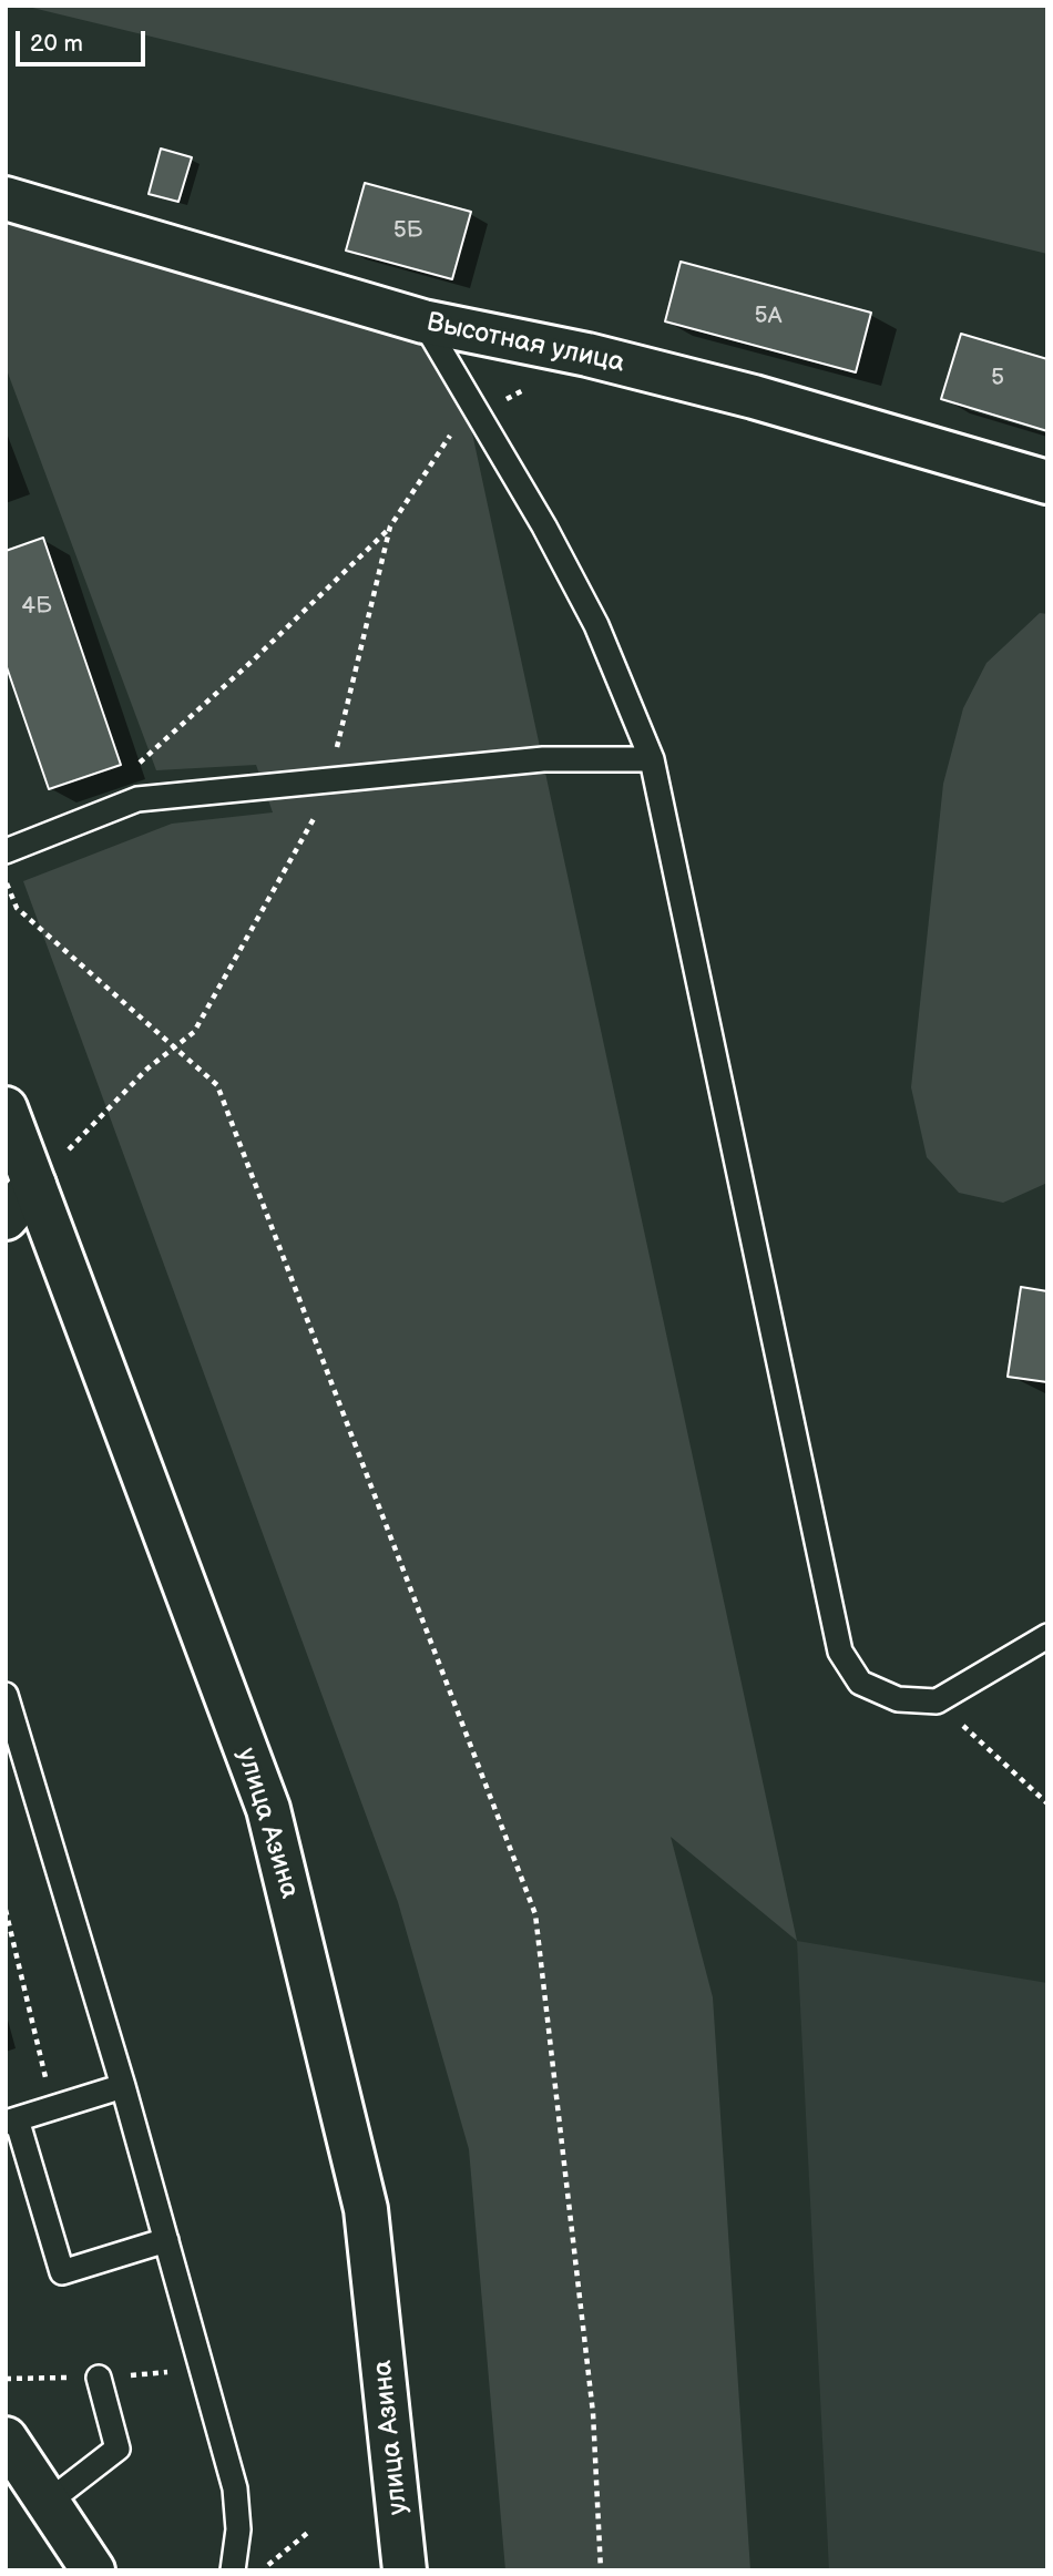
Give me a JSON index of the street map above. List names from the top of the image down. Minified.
{"streets":{"main road":["Высотная улица","улица Азина"]},"house_numbers":["5Б","5А","5","4Б"],"scale_bar":"20 m"}
